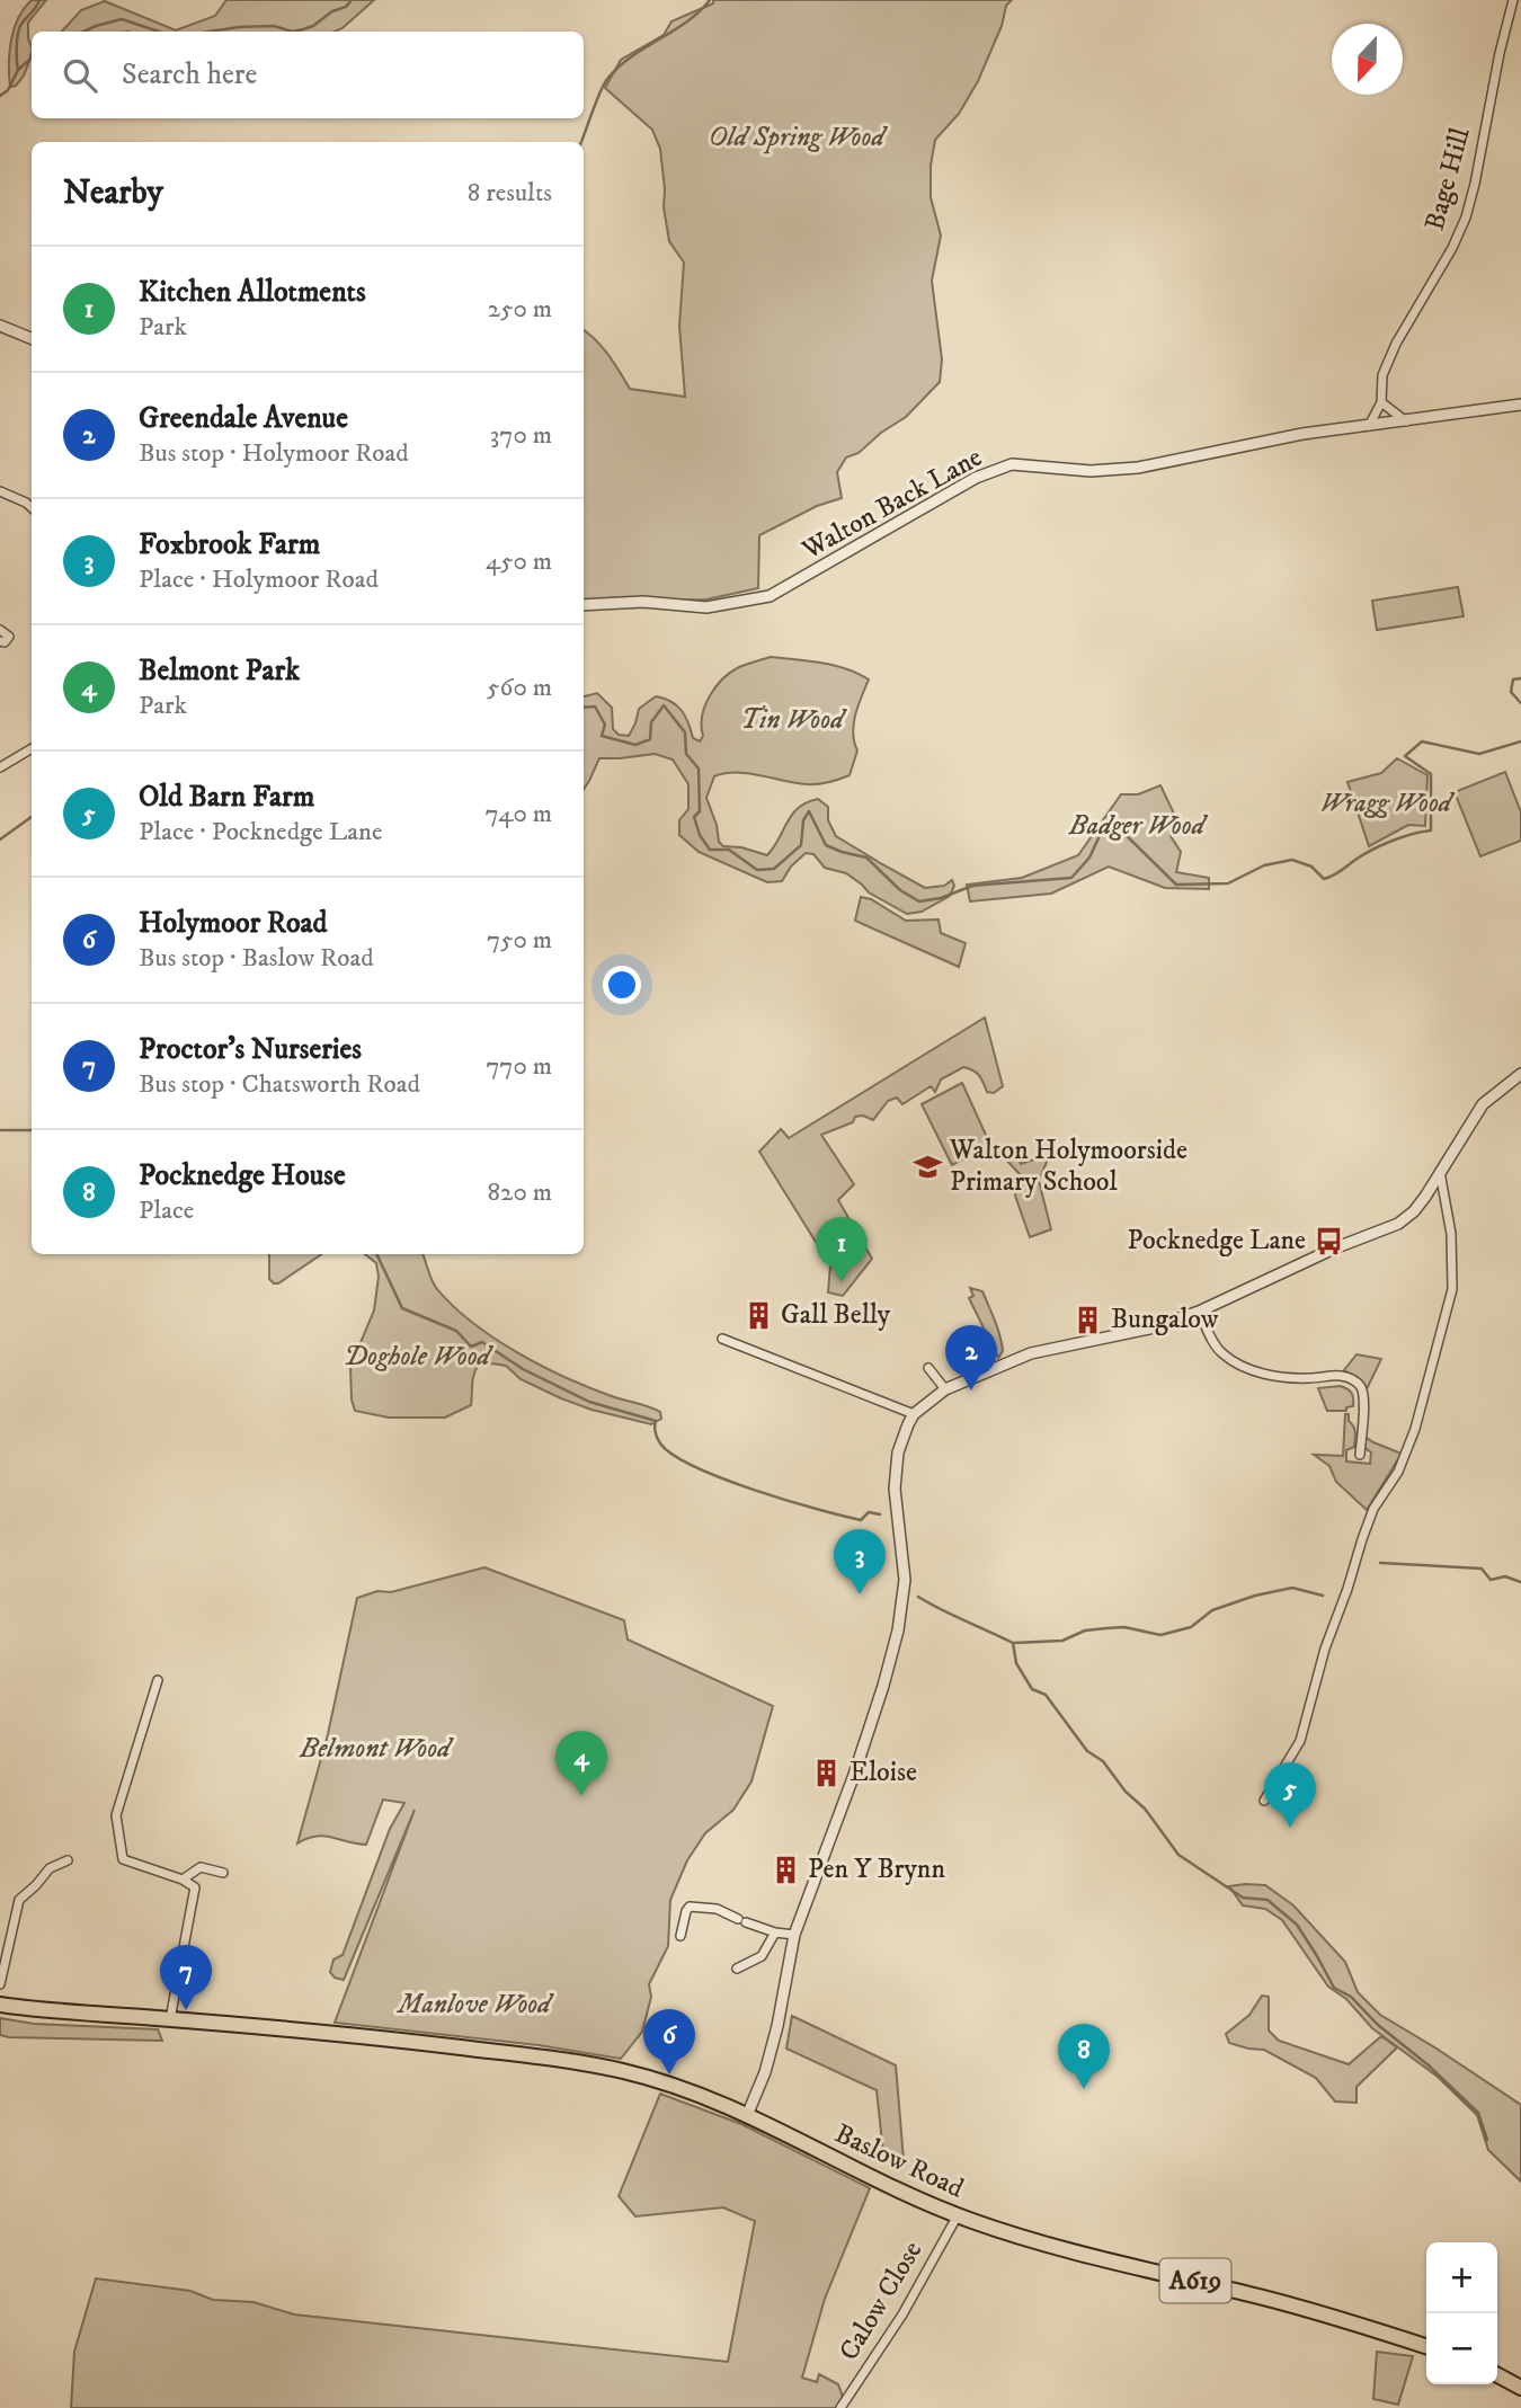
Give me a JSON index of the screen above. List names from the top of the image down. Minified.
{"streets":{"highway":["Baslow Road","A619"],"street":["Bage Hill","Walton Back Lane","Calow Close"]},"crossings":[["Bage Hill","Walton Back Lane"],["Baslow Road","A619"],["Baslow Road","Calow Close"]],"parks":["Old Spring Wood","Tin Wood","Wragg Wood","Badger Wood","Doghole Wood","Belmont Wood","Manlove Wood"],"places":{"school or university":["Walton Holymoorside Primary School"],"bus stop":["Pocknedge Lane"],"building":["Gall Belly","Bungalow","Eloise","Pen Y Brynn"]},"north":"bottom","page":{"search":"Search here","heading":["Nearby","8 results"],"list":[{"mark":"1","name":"Kitchen Allotments","note":"Park","value":"250 m"},{"mark":"2","name":"Greendale Avenue","note":"Bus stop · Holymoor Road","value":"370 m"},{"mark":"3","name":"Foxbrook Farm","note":"Place · Holymoor Road","value":"450 m"},{"mark":"4","name":"Belmont Park","note":"Park","value":"560 m"},{"mark":"5","name":"Old Barn Farm","note":"Place · Pocknedge Lane","value":"740 m"},{"mark":"6","name":"Holymoor Road","note":"Bus stop · Baslow Road","value":"750 m"},{"mark":"7","name":"Proctor's Nurseries","note":"Bus stop · Chatsworth Road","value":"770 m"},{"mark":"8","name":"Pocknedge House","note":"Place","value":"820 m"}],"pins":["1","2","3","4","5","7","6","8"],"map_buttons":["+","−"]}}
